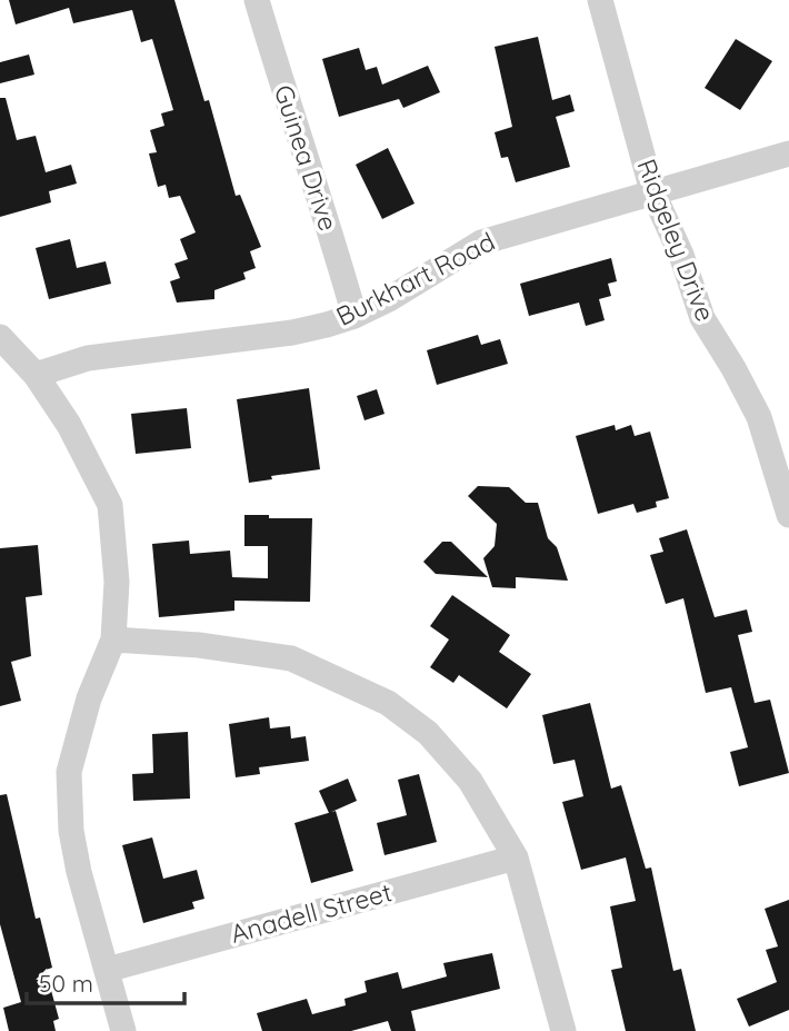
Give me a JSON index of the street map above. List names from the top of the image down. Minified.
{"streets":{"street":["Guinea Drive","Ridgeley Drive","Burkhart Road","Anadell Street"]},"crossings":[["Guinea Drive","Burkhart Road"],["Ridgeley Drive","Burkhart Road"]],"scale_bar":"50 m"}
